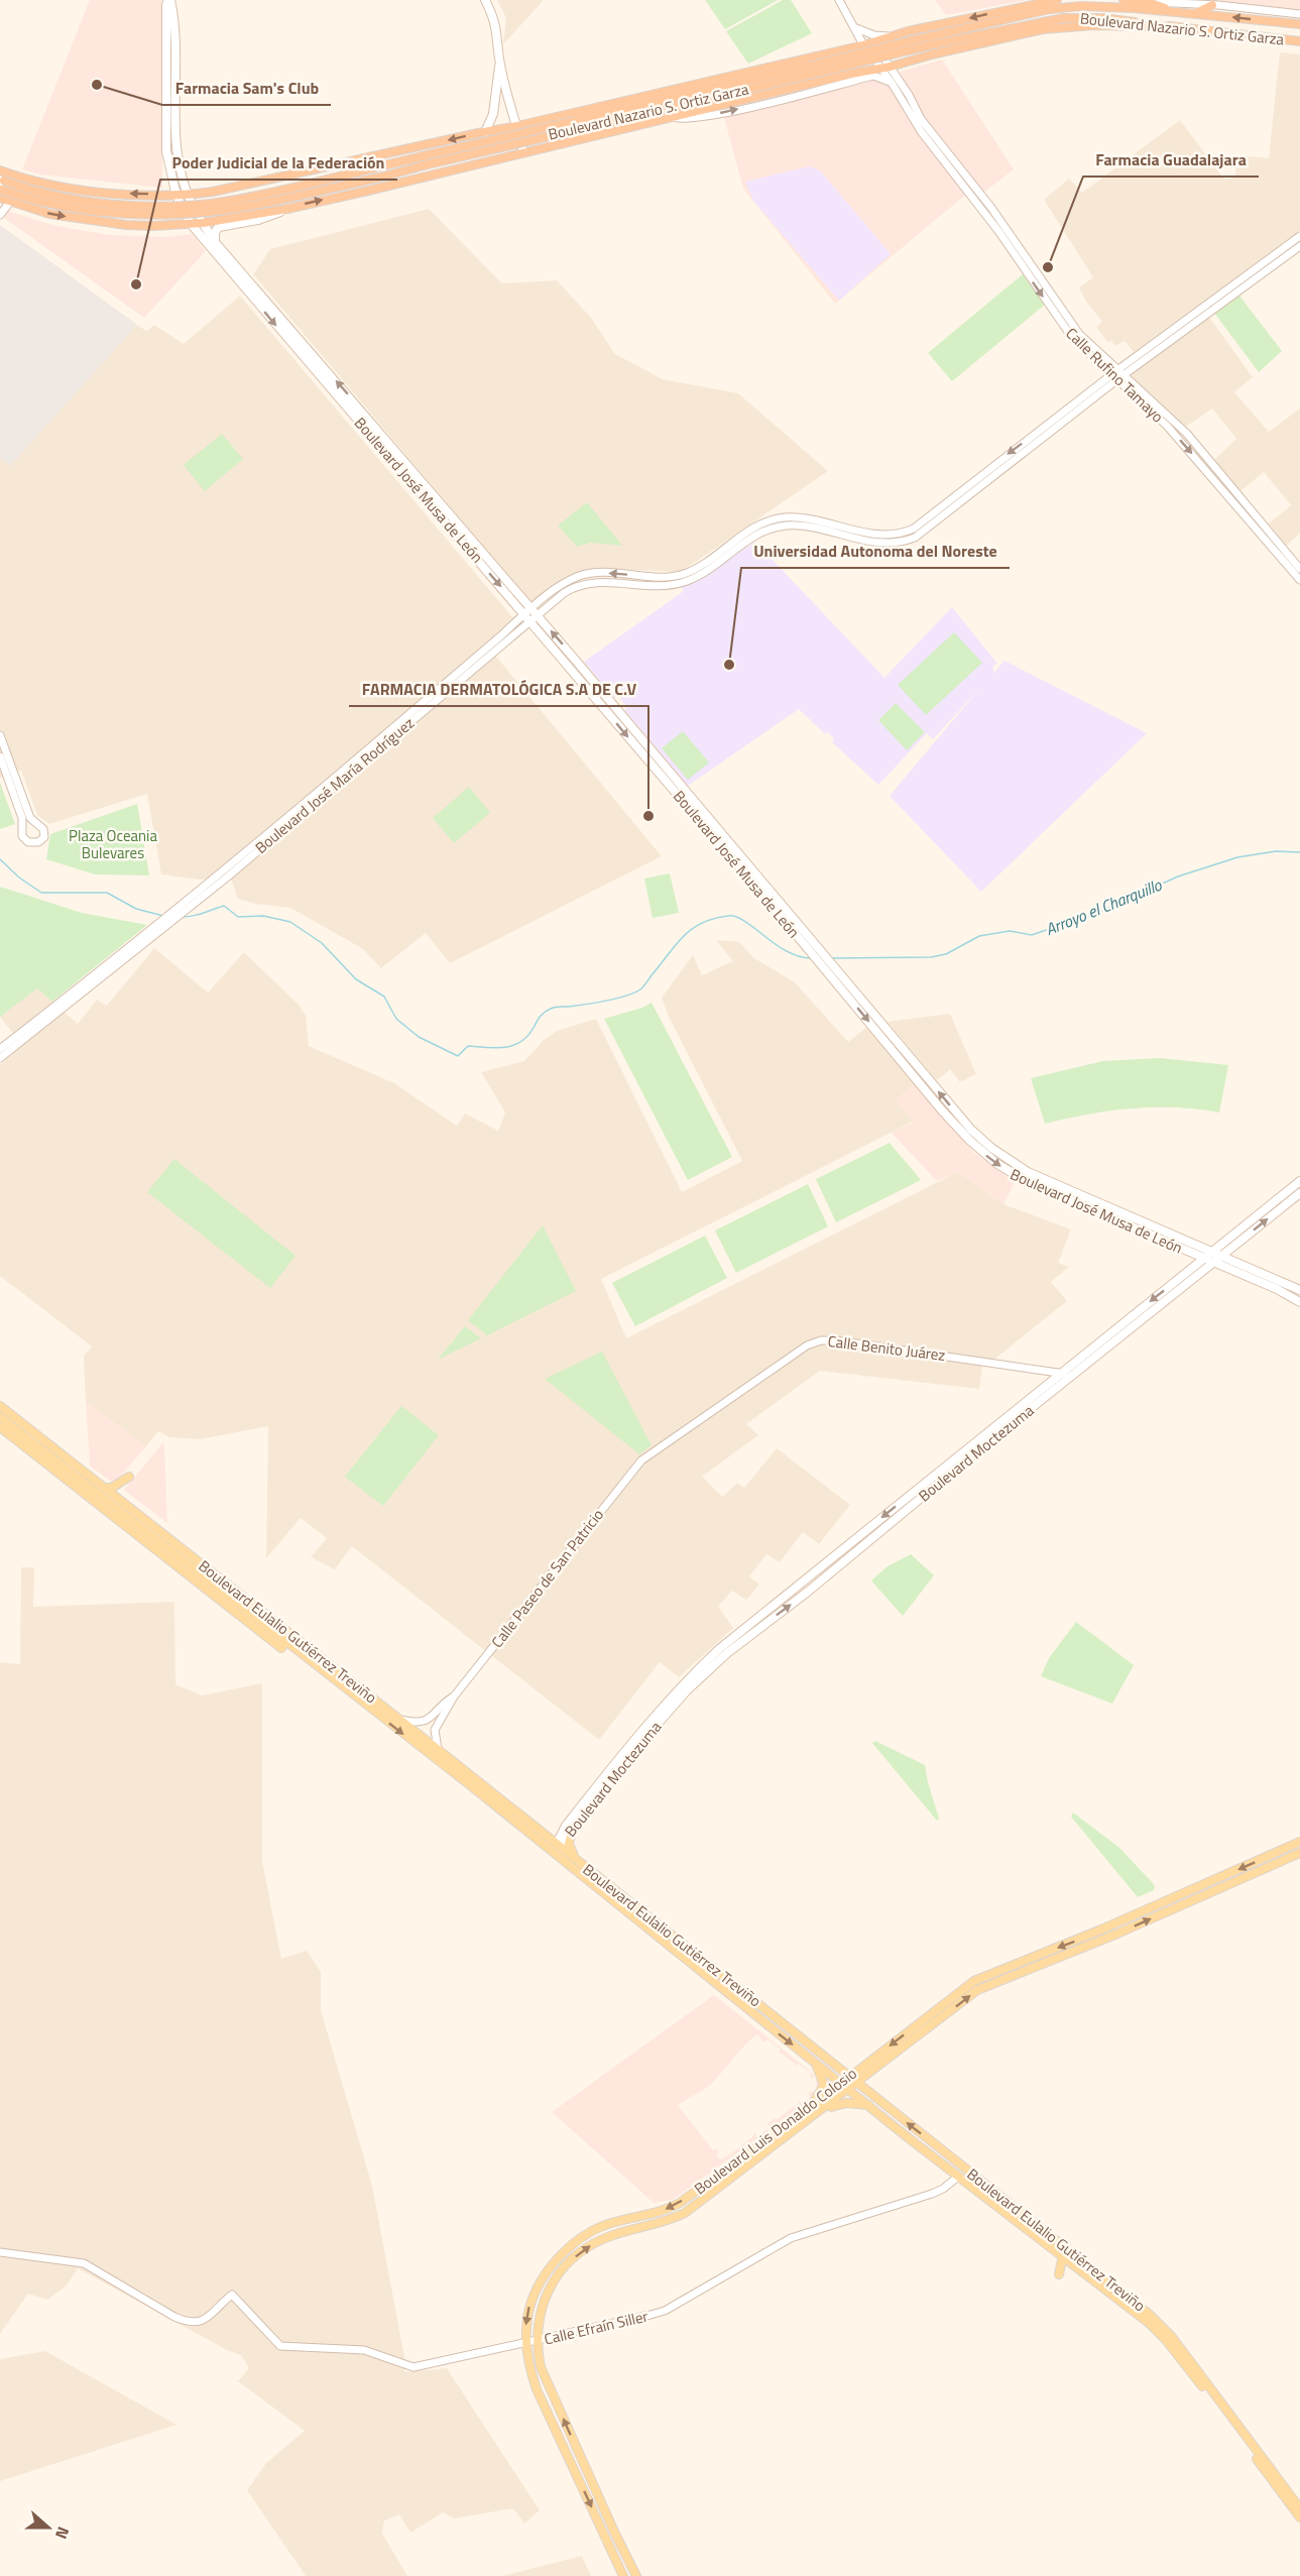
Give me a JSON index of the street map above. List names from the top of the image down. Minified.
{"streets":{"highway":["Boulevard Nazario S. Ortiz Garza"],"main road":["Boulevard José Musa de León","Boulevard Moctezuma","Boulevard Eulalio Gutiérrez Treviño","Boulevard Luis Donaldo Colosio"],"street":["Calle Rufino Tamayo","Boulevard José María Rodríguez","Calle Benito Juárez","Calle Paseo de San Patricio","Calle Efraín Siller"]},"crossings":[["Calle Rufino Tamayo","Boulevard José María Rodríguez"],["Boulevard José Musa de León","Boulevard José María Rodríguez"],["Boulevard José Musa de León","Boulevard Moctezuma"],["Calle Benito Juárez","Boulevard Moctezuma"],["Calle Benito Juárez","Calle Paseo de San Patricio"],["Boulevard Moctezuma","Boulevard Eulalio Gutiérrez Treviño"],["Calle Paseo de San Patricio","Boulevard Eulalio Gutiérrez Treviño"],["Boulevard Eulalio Gutiérrez Treviño","Boulevard Luis Donaldo Colosio"],["Boulevard Eulalio Gutiérrez Treviño","Calle Efraín Siller"],["Boulevard Luis Donaldo Colosio","Calle Efraín Siller"]],"water":["Arroyo el Charquillo"],"parks":["Plaza Oceania Bulevares"],"places":["Farmacia Sam's Club","Farmacia Guadalajara","Poder Judicial de la Federación","Universidad Autonoma del Noreste","FARMACIA DERMATOLÓGICA S.A DE C.V"],"north":"right"}
